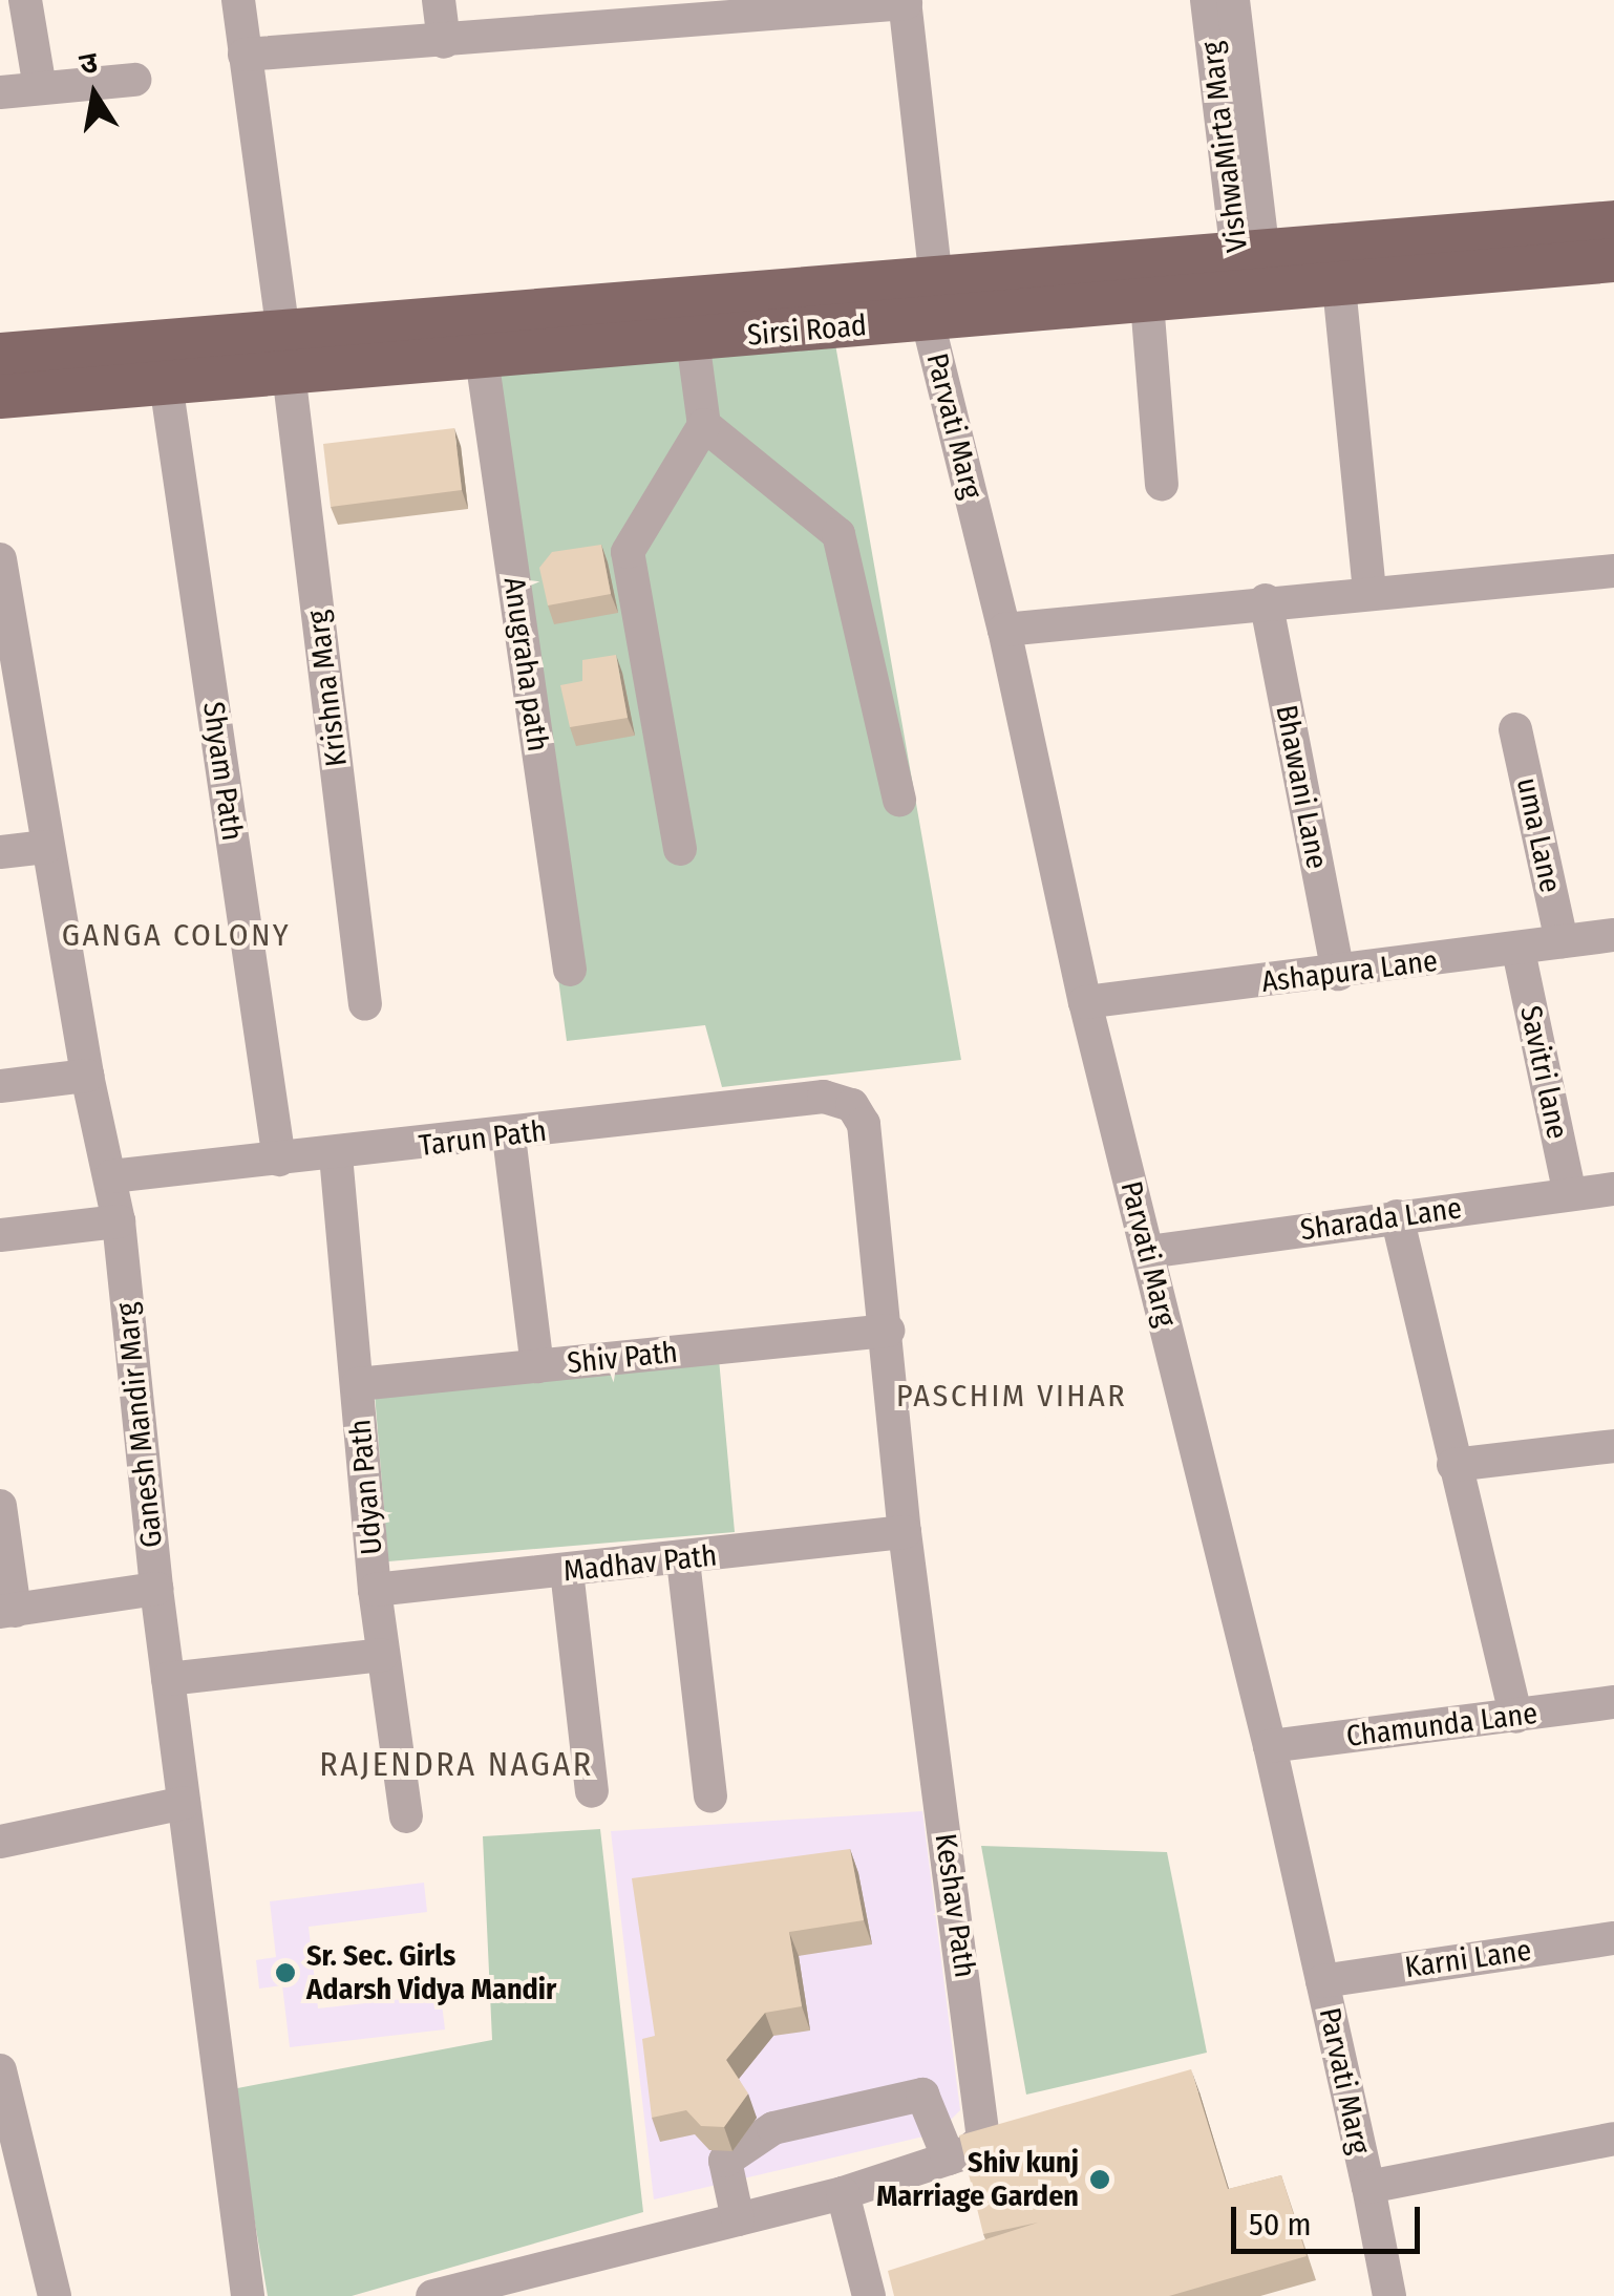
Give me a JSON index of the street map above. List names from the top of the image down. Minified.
{"streets":{"main road":["Sirsi Road"],"street":["VishwaMirta Marg","Parvati Marg","Anugraha path","Krishna Marg","Shyam Path","Bhawani Lane","uma Lane","Ashapura Lane","Savitri lane","Tarun Path","Sharada Lane","Shiv Path","Ganesh Mandir Marg","Udyan Path","Madhav Path","Chamunda Lane","Keshav Path","Karni Lane"]},"crossings":[["VishwaMirta Marg","Sirsi Road"],["Sirsi Road","Parvati Marg"],["Sirsi Road","Anugraha path"],["Sirsi Road","Krishna Marg"],["Sirsi Road","Shyam Path"],["Parvati Marg","Ashapura Lane"],["Parvati Marg","Sharada Lane"],["Parvati Marg","Chamunda Lane"],["Parvati Marg","Karni Lane"],["Shyam Path","Tarun Path"],["Bhawani Lane","Ashapura Lane"],["uma Lane","Ashapura Lane"],["Ashapura Lane","Savitri lane"],["Savitri lane","Sharada Lane"],["Tarun Path","Ganesh Mandir Marg"],["Tarun Path","Udyan Path"],["Tarun Path","Keshav Path"],["Shiv Path","Udyan Path"],["Shiv Path","Keshav Path"],["Udyan Path","Madhav Path"],["Madhav Path","Keshav Path"]],"districts":["GANGA COLONY","PASCHIM VIHAR","RAJENDRA NAGAR"],"places":["Sr. Sec. Girls Adarsh Vidya Mandir","Shiv kunj Marriage Garden"],"scale_bar":"50 m","north":"top"}
